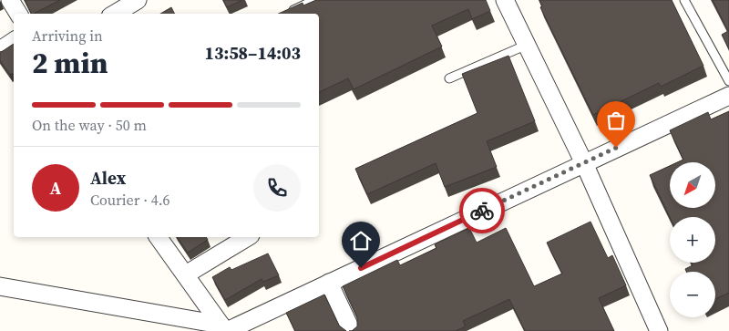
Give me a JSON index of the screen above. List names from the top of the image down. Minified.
{"north":"bottom left","page":{"heading":["2 min","Arriving in","13:58–14:03"],"panel":["Alex","Courier · 4.6"],"bar":"On the way · 50 m","map_buttons":["+","−"],"round":"A"}}
